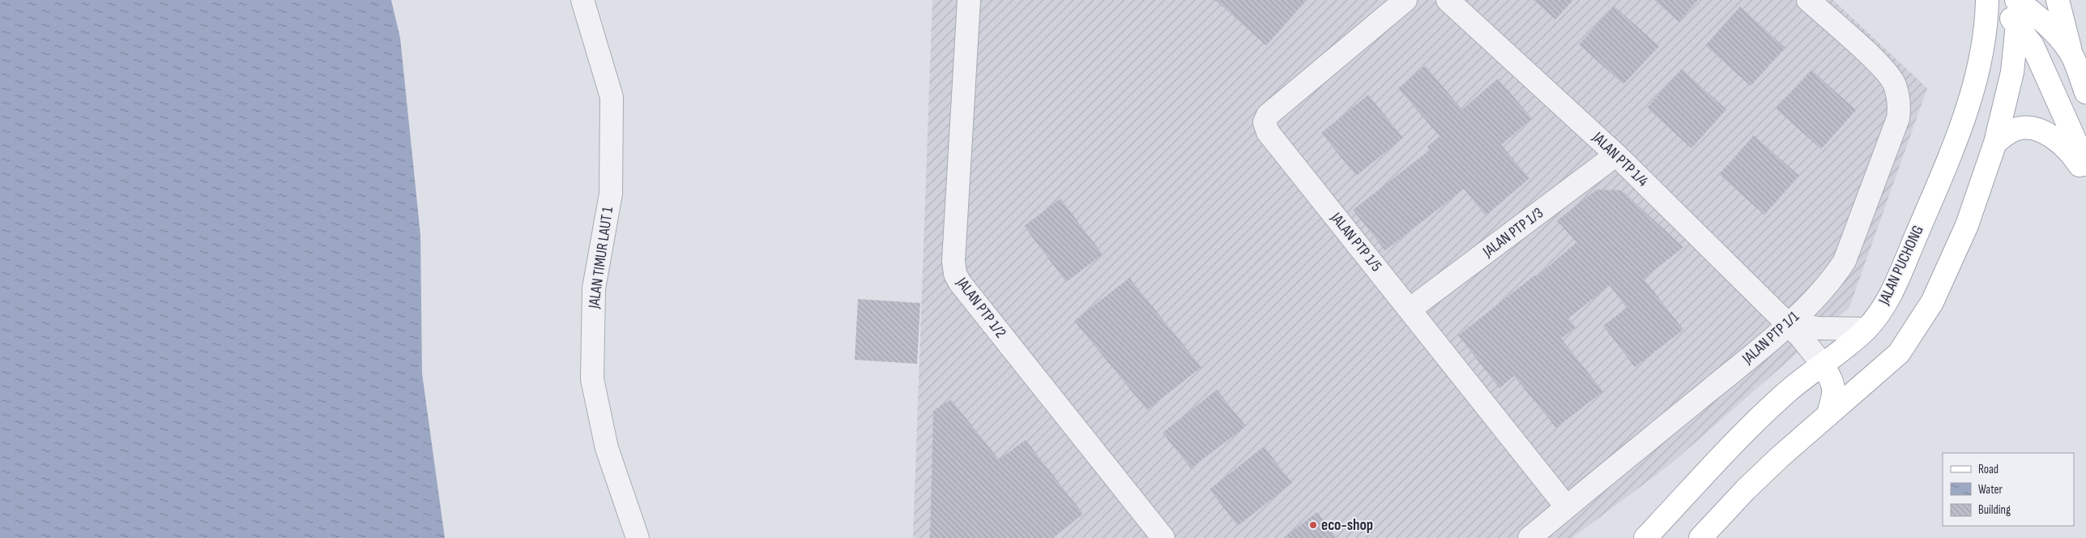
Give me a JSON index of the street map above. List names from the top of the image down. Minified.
{"streets":{"main road":["JALAN PUCHONG"],"street":["JALAN PTP 1/4","JALAN PTP 1/3","JALAN PTP 1/5","JALAN TIMUR LAUT 1","JALAN PTP 1/2","JALAN PTP 1/1"]},"crossings":[["JALAN PTP 1/4","JALAN PTP 1/3"],["JALAN PTP 1/4","JALAN PUCHONG"],["JALAN PTP 1/4","JALAN PTP 1/1"],["JALAN PTP 1/3","JALAN PTP 1/5"],["JALAN PTP 1/5","JALAN PTP 1/1"]],"places":["eco-shop"],"legend":["Road","Water","Building"]}
